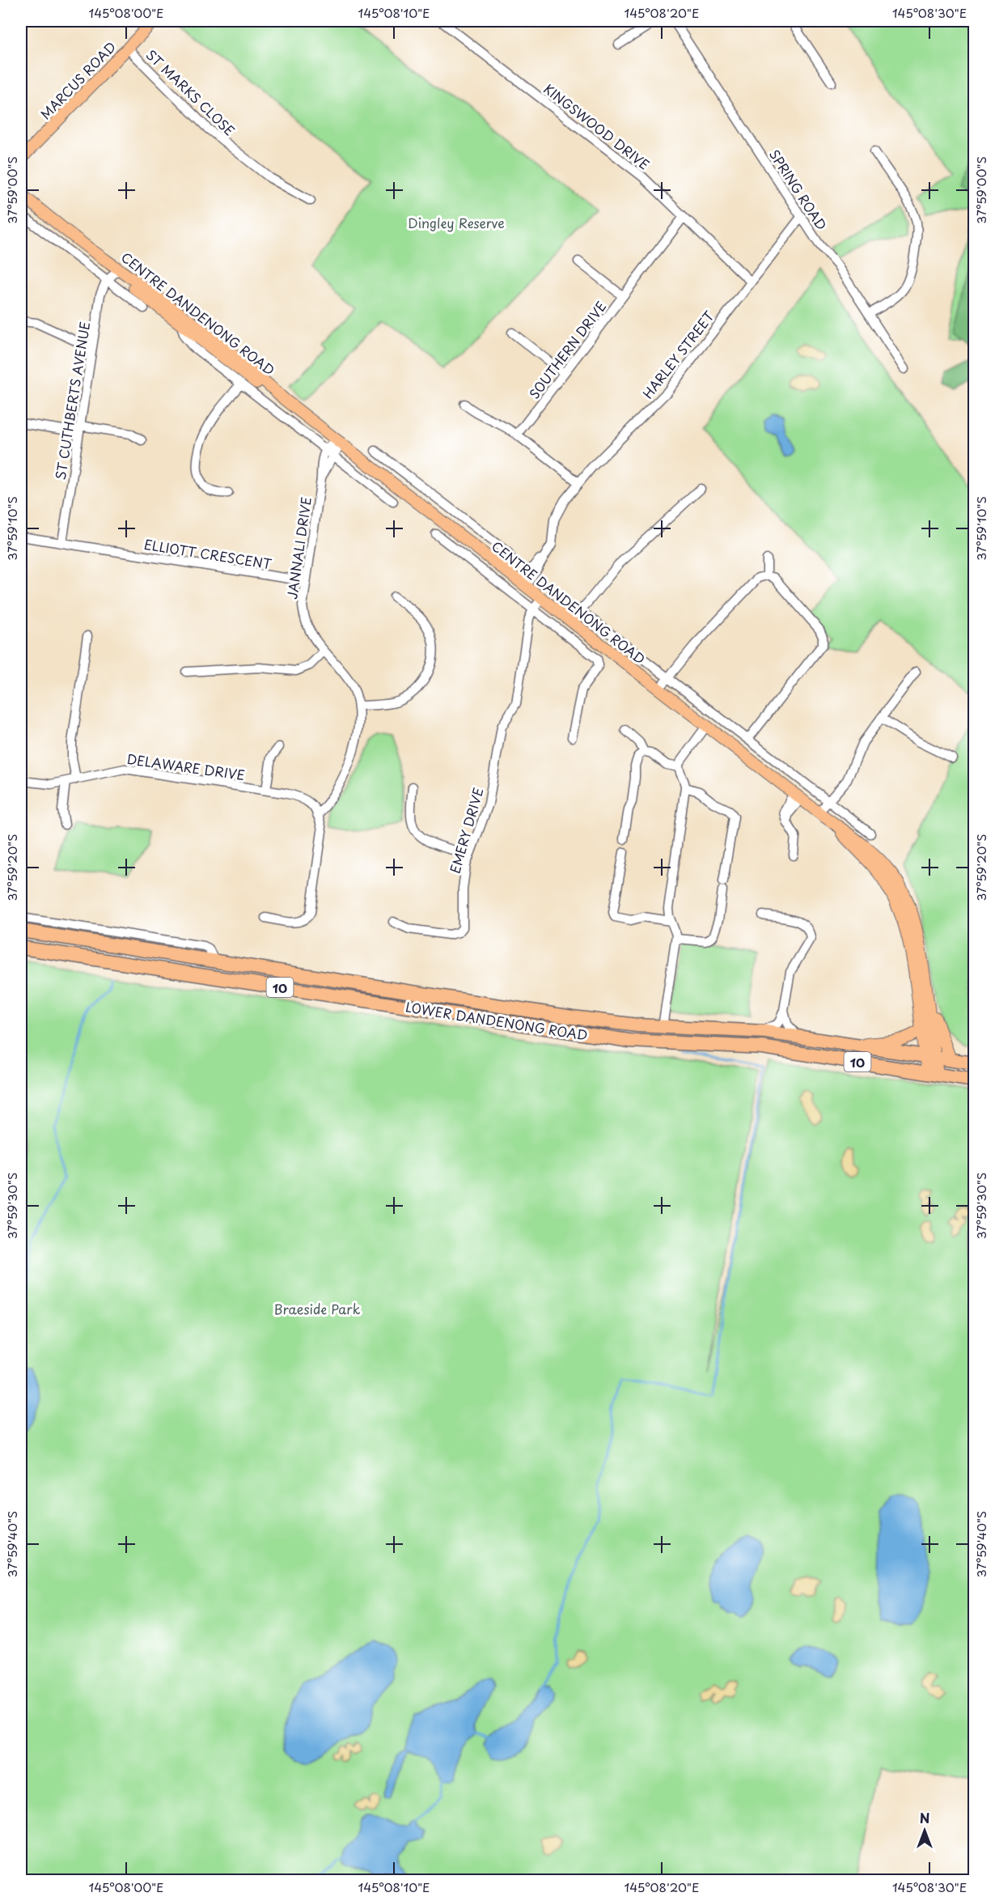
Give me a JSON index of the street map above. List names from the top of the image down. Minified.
{"streets":{"highway":["10","LOWER DANDENONG ROAD"],"main road":["MARCUS ROAD","CENTRE DANDENONG ROAD"],"street":["ST MARKS CLOSE","KINGSWOOD DRIVE","SPRING ROAD","SOUTHERN DRIVE","HARLEY STREET","ST CUTHBERTS AVENUE","JANNALI DRIVE","ELLIOTT CRESCENT","DELAWARE DRIVE","EMERY DRIVE"]},"crossings":[["MARCUS ROAD","ST MARKS CLOSE"],["KINGSWOOD DRIVE","SOUTHERN DRIVE"],["KINGSWOOD DRIVE","HARLEY STREET"],["SPRING ROAD","HARLEY STREET"],["CENTRE DANDENONG ROAD","HARLEY STREET"],["CENTRE DANDENONG ROAD","ST CUTHBERTS AVENUE"],["CENTRE DANDENONG ROAD","JANNALI DRIVE"],["CENTRE DANDENONG ROAD","EMERY DRIVE"],["CENTRE DANDENONG ROAD","LOWER DANDENONG ROAD"],["ST CUTHBERTS AVENUE","ELLIOTT CRESCENT"],["JANNALI DRIVE","ELLIOTT CRESCENT"],["JANNALI DRIVE","DELAWARE DRIVE"]],"parks":["Dingley Reserve","Braeside Park"],"north":"top","coordinates":["145°08'00\"E","145°08'10\"E","145°08'20\"E","145°08'30\"E","37°59'00\"S","37°59'10\"S","37°59'20\"S","37°59'30\"S","37°59'40\"S"]}
